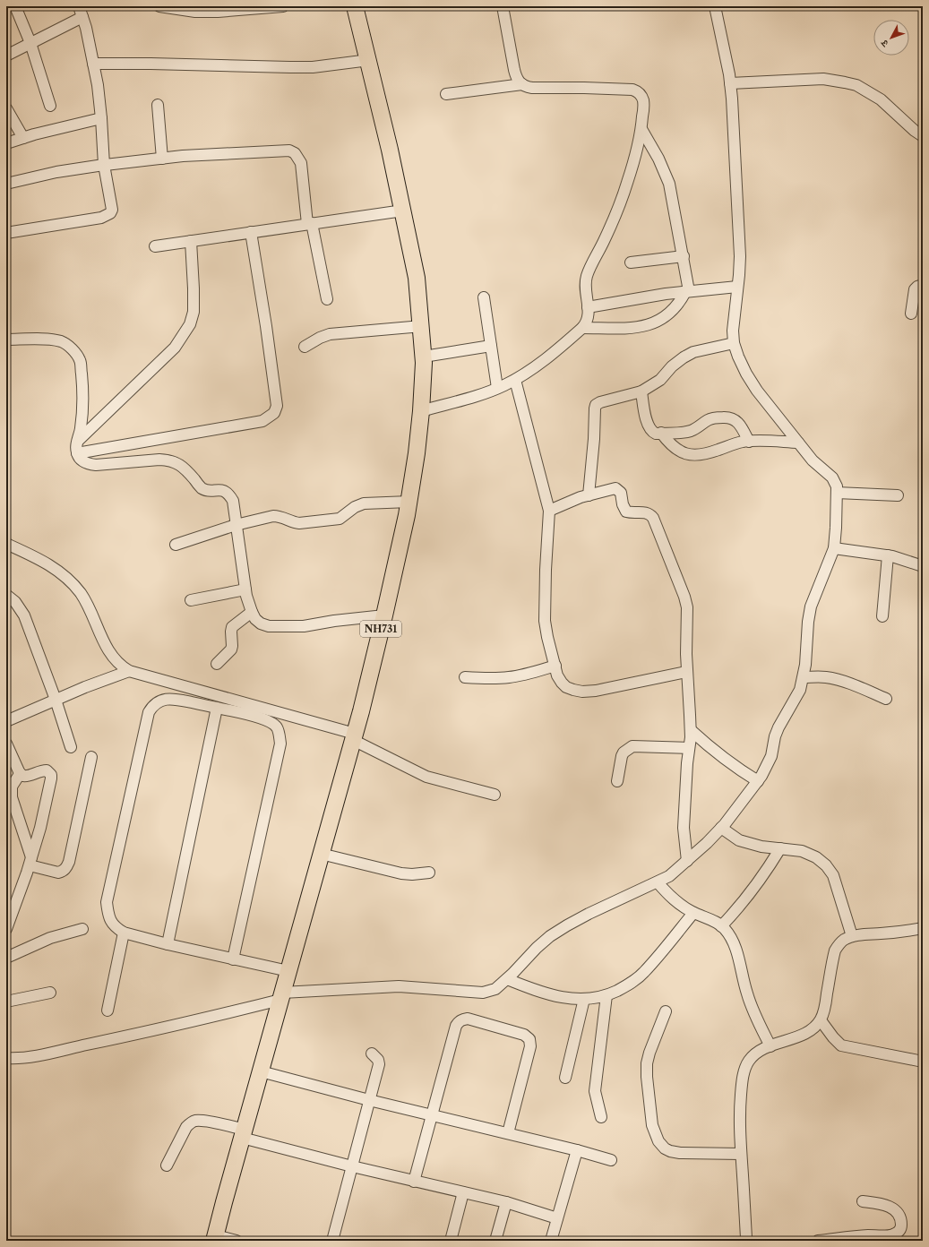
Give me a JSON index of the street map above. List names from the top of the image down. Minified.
{"streets":{"highway":["NH731"]},"north":"bottom left"}
